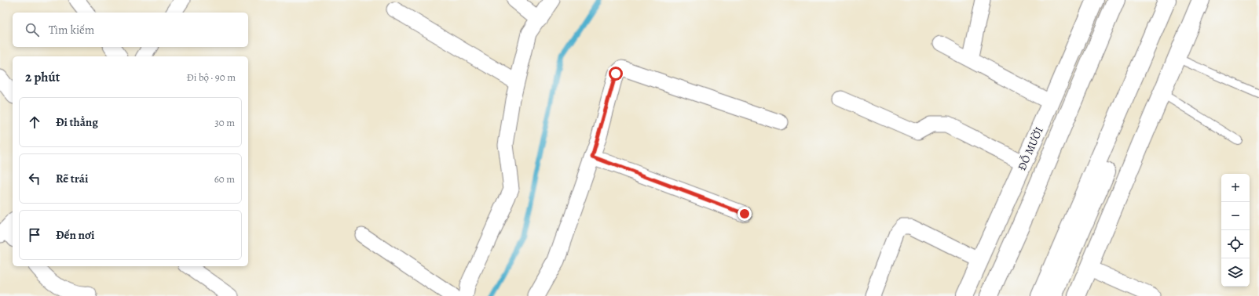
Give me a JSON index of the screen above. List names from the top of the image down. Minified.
{"streets":{"highway":["ĐỖ MƯỜI"]},"page":{"search":"Tìm kiếm","heading":["2 phút","Đi bộ · 90 m"],"list":[["Đi thẳng","30 m"],["Rẽ trái","60 m"],"Đến nơi"],"map_buttons":["+","−"]}}
